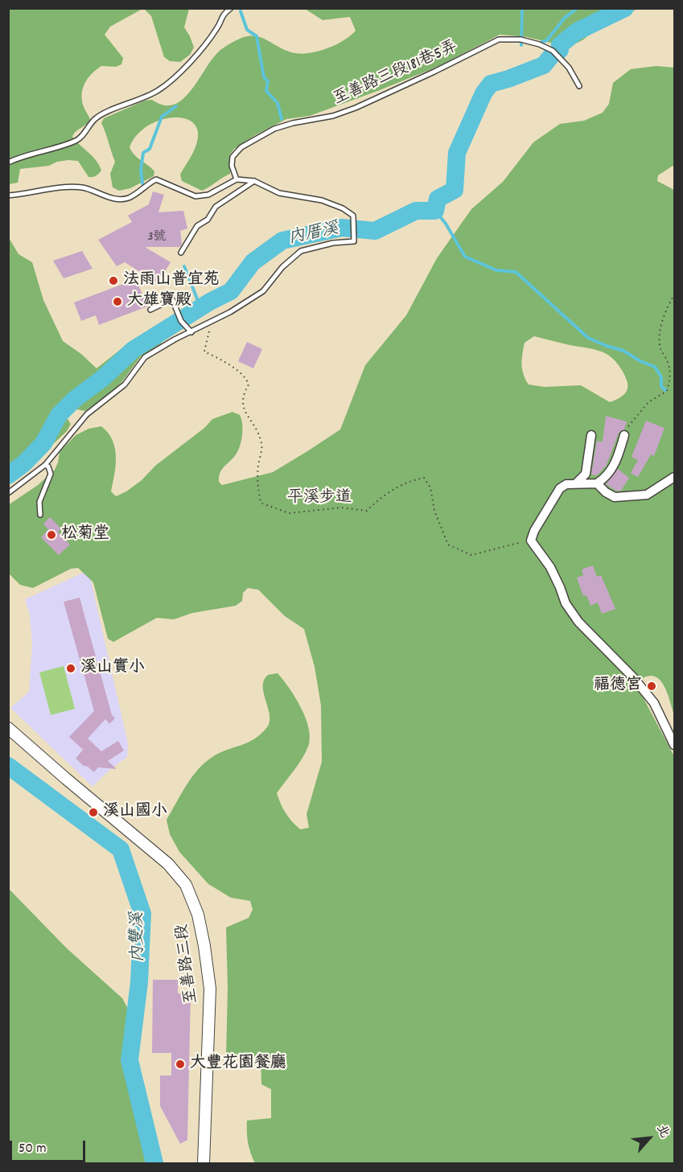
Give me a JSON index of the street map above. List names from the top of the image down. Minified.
{"streets":{"street":["至善路三段"],"lane":["至善路三段181巷5弄"],"path":["平溪步道"]},"water":["內厝溪","內雙溪"],"places":["法雨山普宜苑","大雄寶殿","松菊堂","溪山實小","福德宮","溪山國小","大豐花園餐廳"],"house_numbers":["3號"],"scale_bar":"50 m","north":"top right"}
